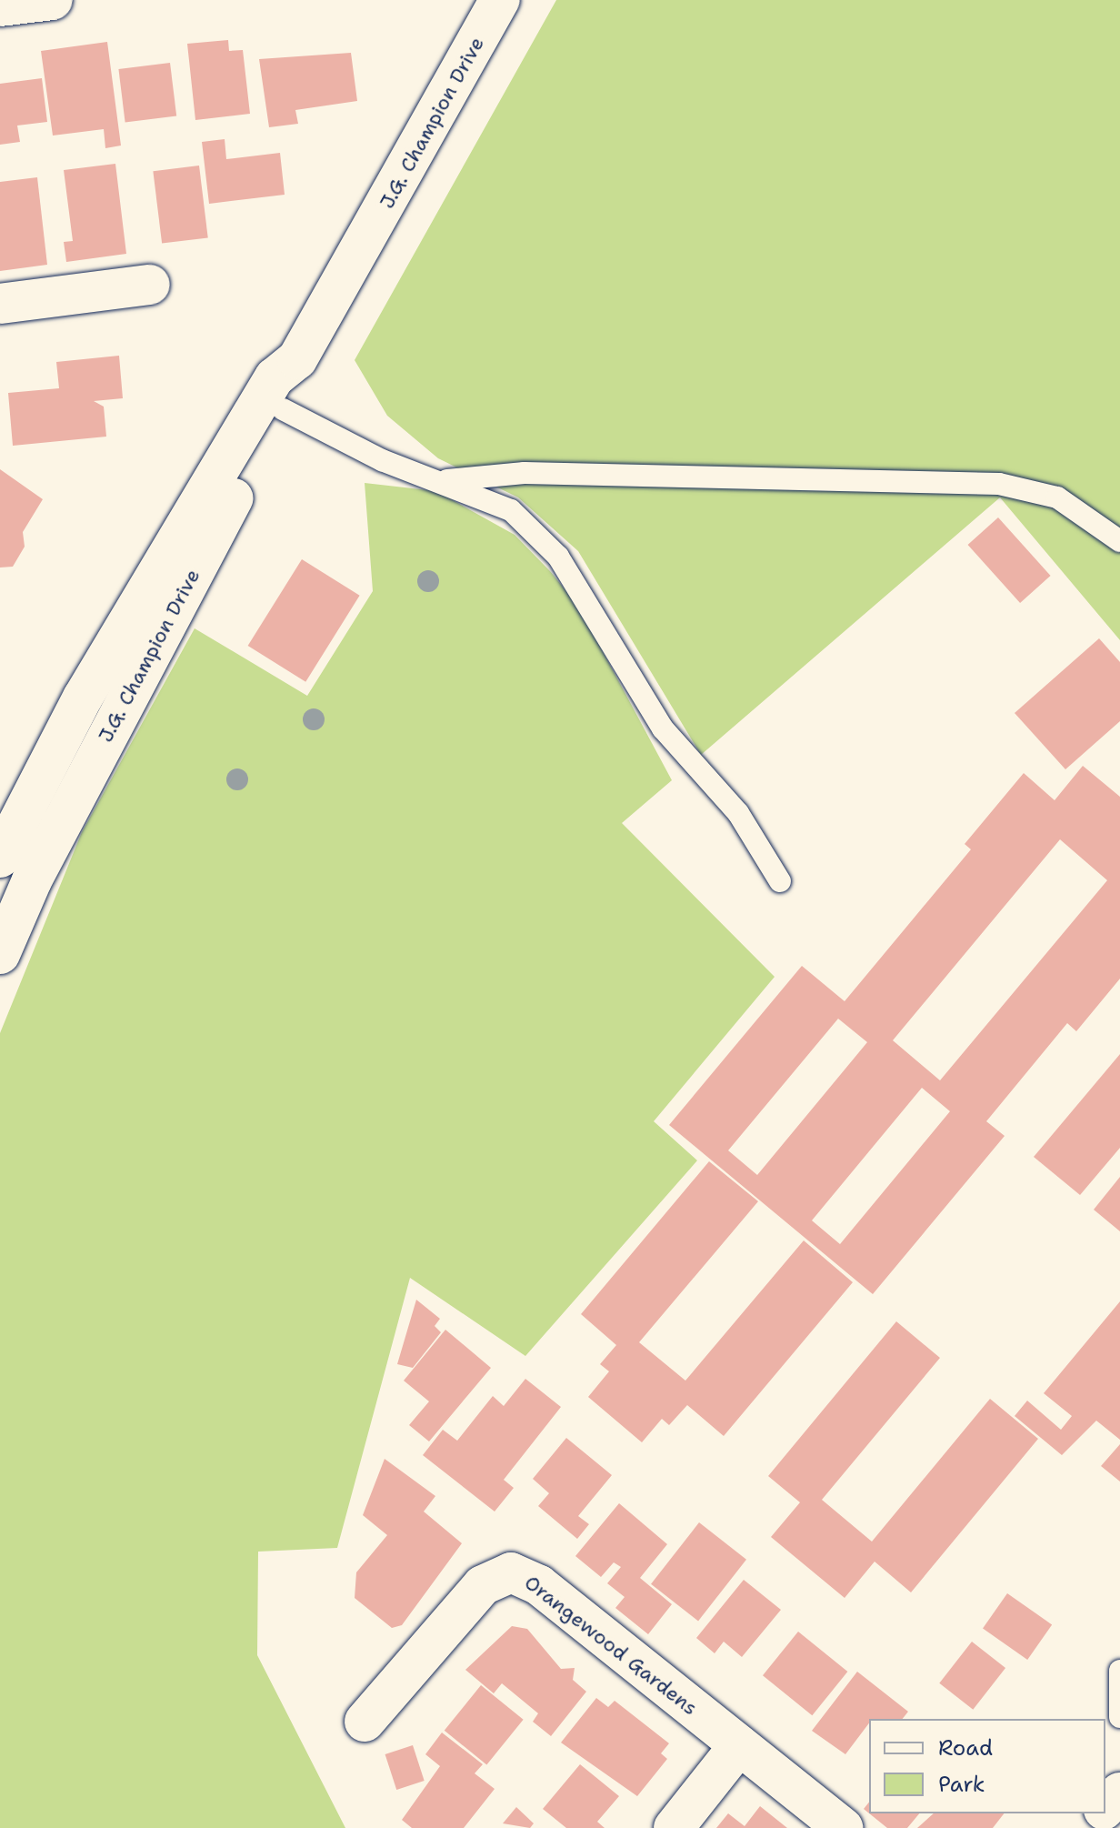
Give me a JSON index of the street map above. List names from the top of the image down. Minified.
{"streets":{"main road":["J.G. Champion Drive","Orangewood Gardens"]},"legend":["Road","Park"]}
